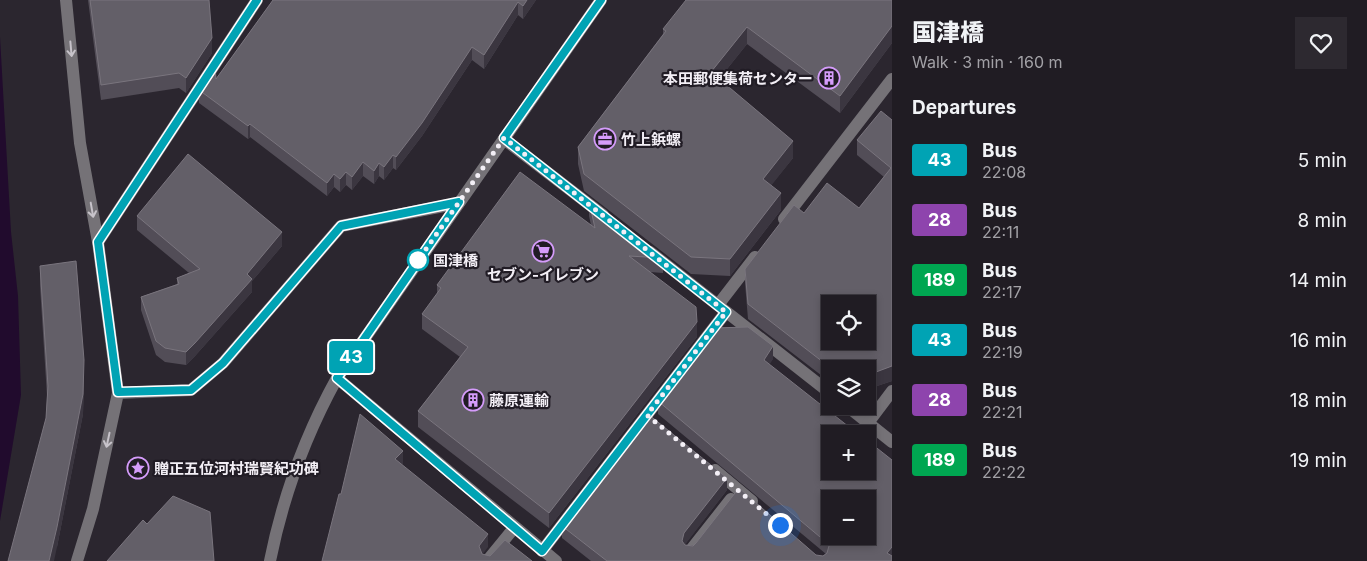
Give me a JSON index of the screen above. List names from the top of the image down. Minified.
{"places":{"building":["本田郵便集荷センター","藤原運輸"],"office":["竹上鋲螺"],"supermarket":["セブン-イレブン"],"other":["国津橋"],"place":["贈正五位河村瑞賢紀功碑"]},"lines":["bus line 43"],"page":{"on_map":"43","heading":[["国津橋","Walk · 3 min · 160 m"],"Departures"],"list":[{"mark":"43","name":"Bus","note":"22:08","value":"5 min"},{"mark":"28","name":"Bus","note":"22:11","value":"8 min"},{"mark":"189","name":"Bus","note":"22:17","value":"14 min"},{"mark":"43","name":"Bus","note":"22:19","value":"16 min"},{"mark":"28","name":"Bus","note":"22:21","value":"18 min"},{"mark":"189","name":"Bus","note":"22:22","value":"19 min"}],"map_buttons":["+","−"]}}
